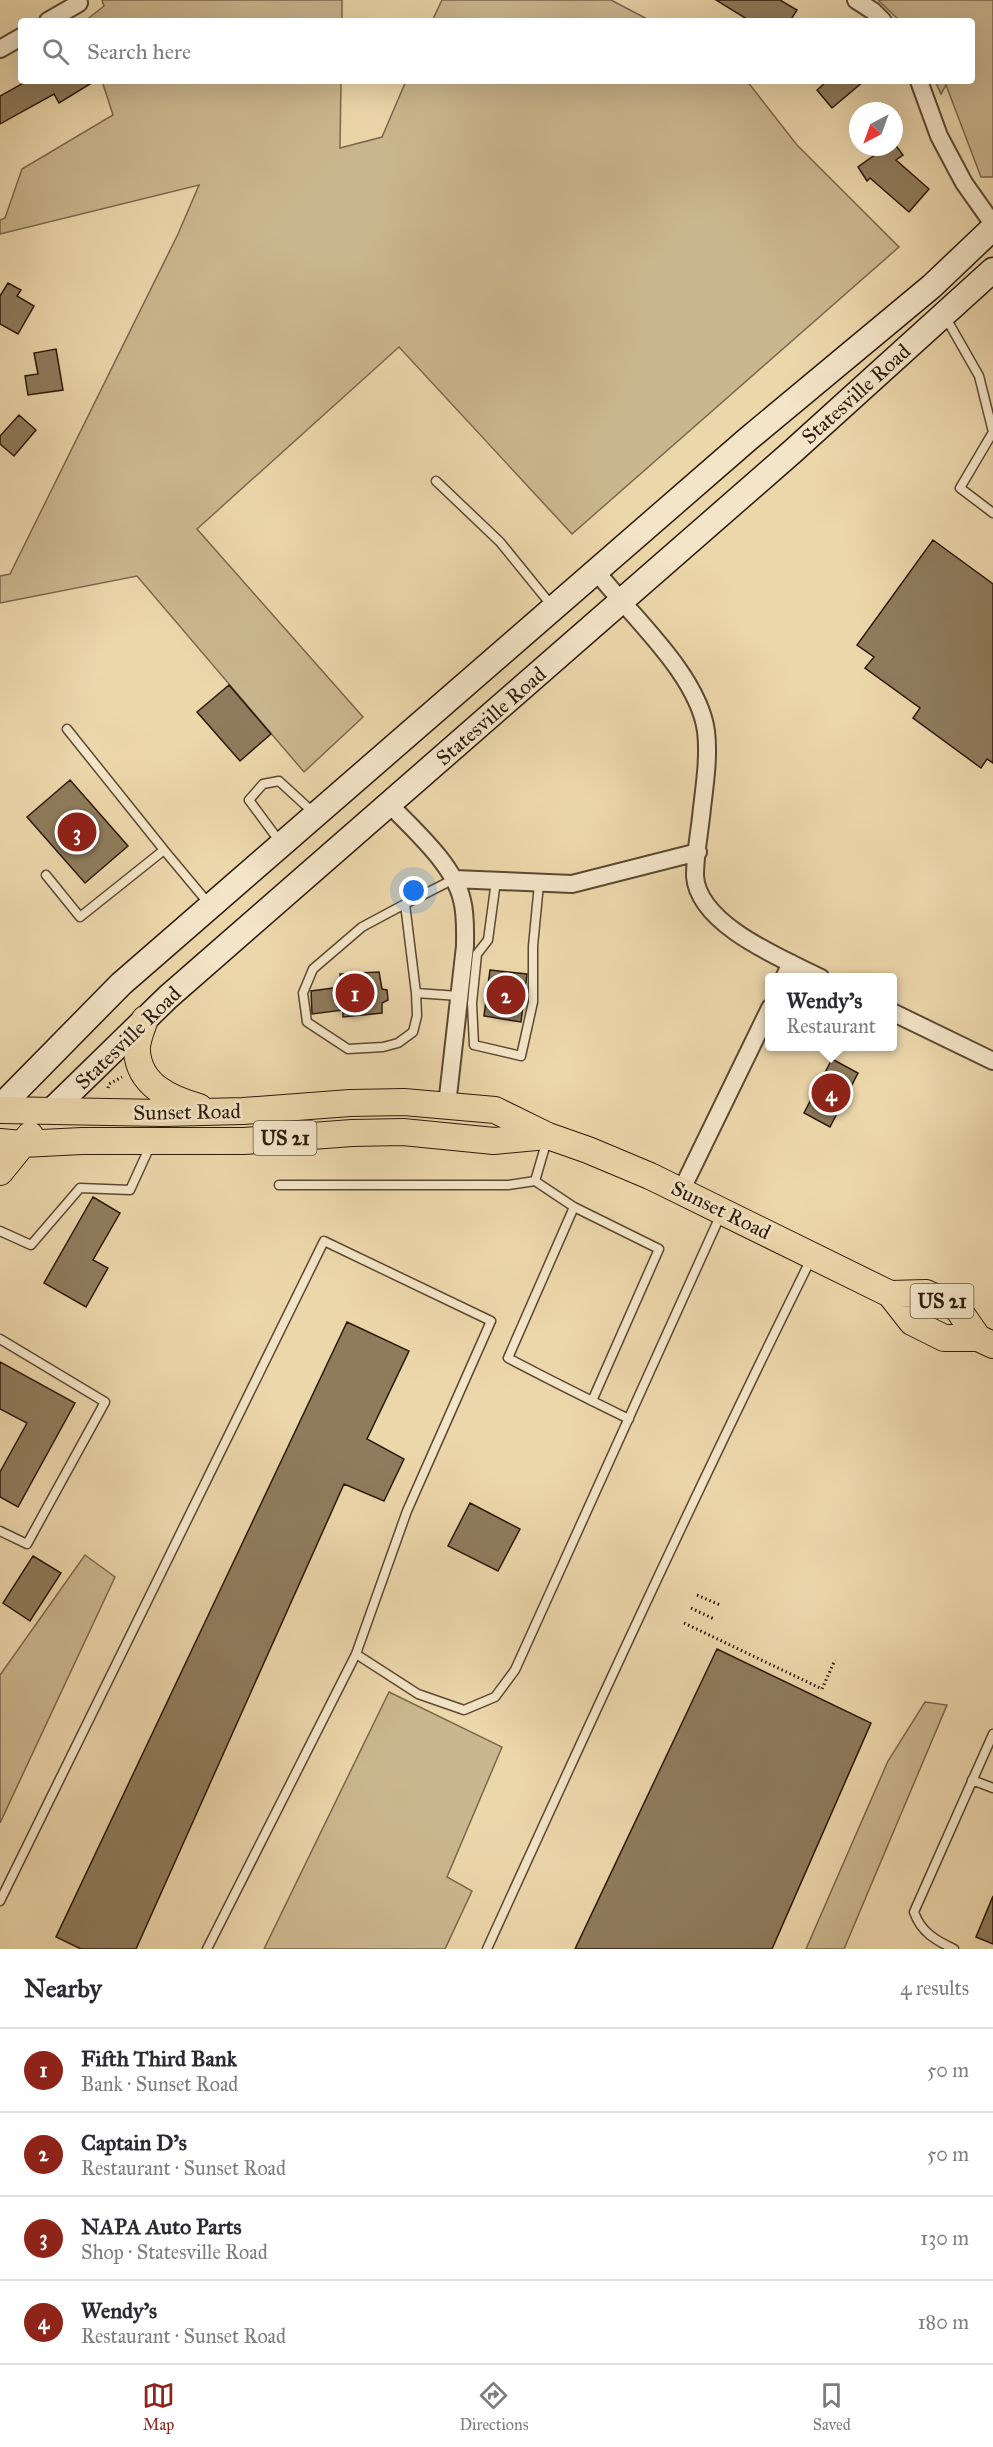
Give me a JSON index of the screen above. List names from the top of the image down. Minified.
{"streets":{"main road":["Statesville Road","Sunset Road","US 21"]},"crossings":[["Statesville Road","Sunset Road"]],"north":"bottom left","page":{"search":"Search here","pins":["3","1","2","4"],"popup":["Wendy's","Restaurant"],"heading":["Nearby","4 results"],"list":[{"mark":"1","name":"Fifth Third Bank","note":"Bank · Sunset Road","value":"50 m"},{"mark":"2","name":"Captain D's","note":"Restaurant · Sunset Road","value":"50 m"},{"mark":"3","name":"NAPA Auto Parts","note":"Shop · Statesville Road","value":"130 m"},{"mark":"4","name":"Wendy's","note":"Restaurant · Sunset Road","value":"180 m"}],"nav":["Map","Directions","Saved"]}}
